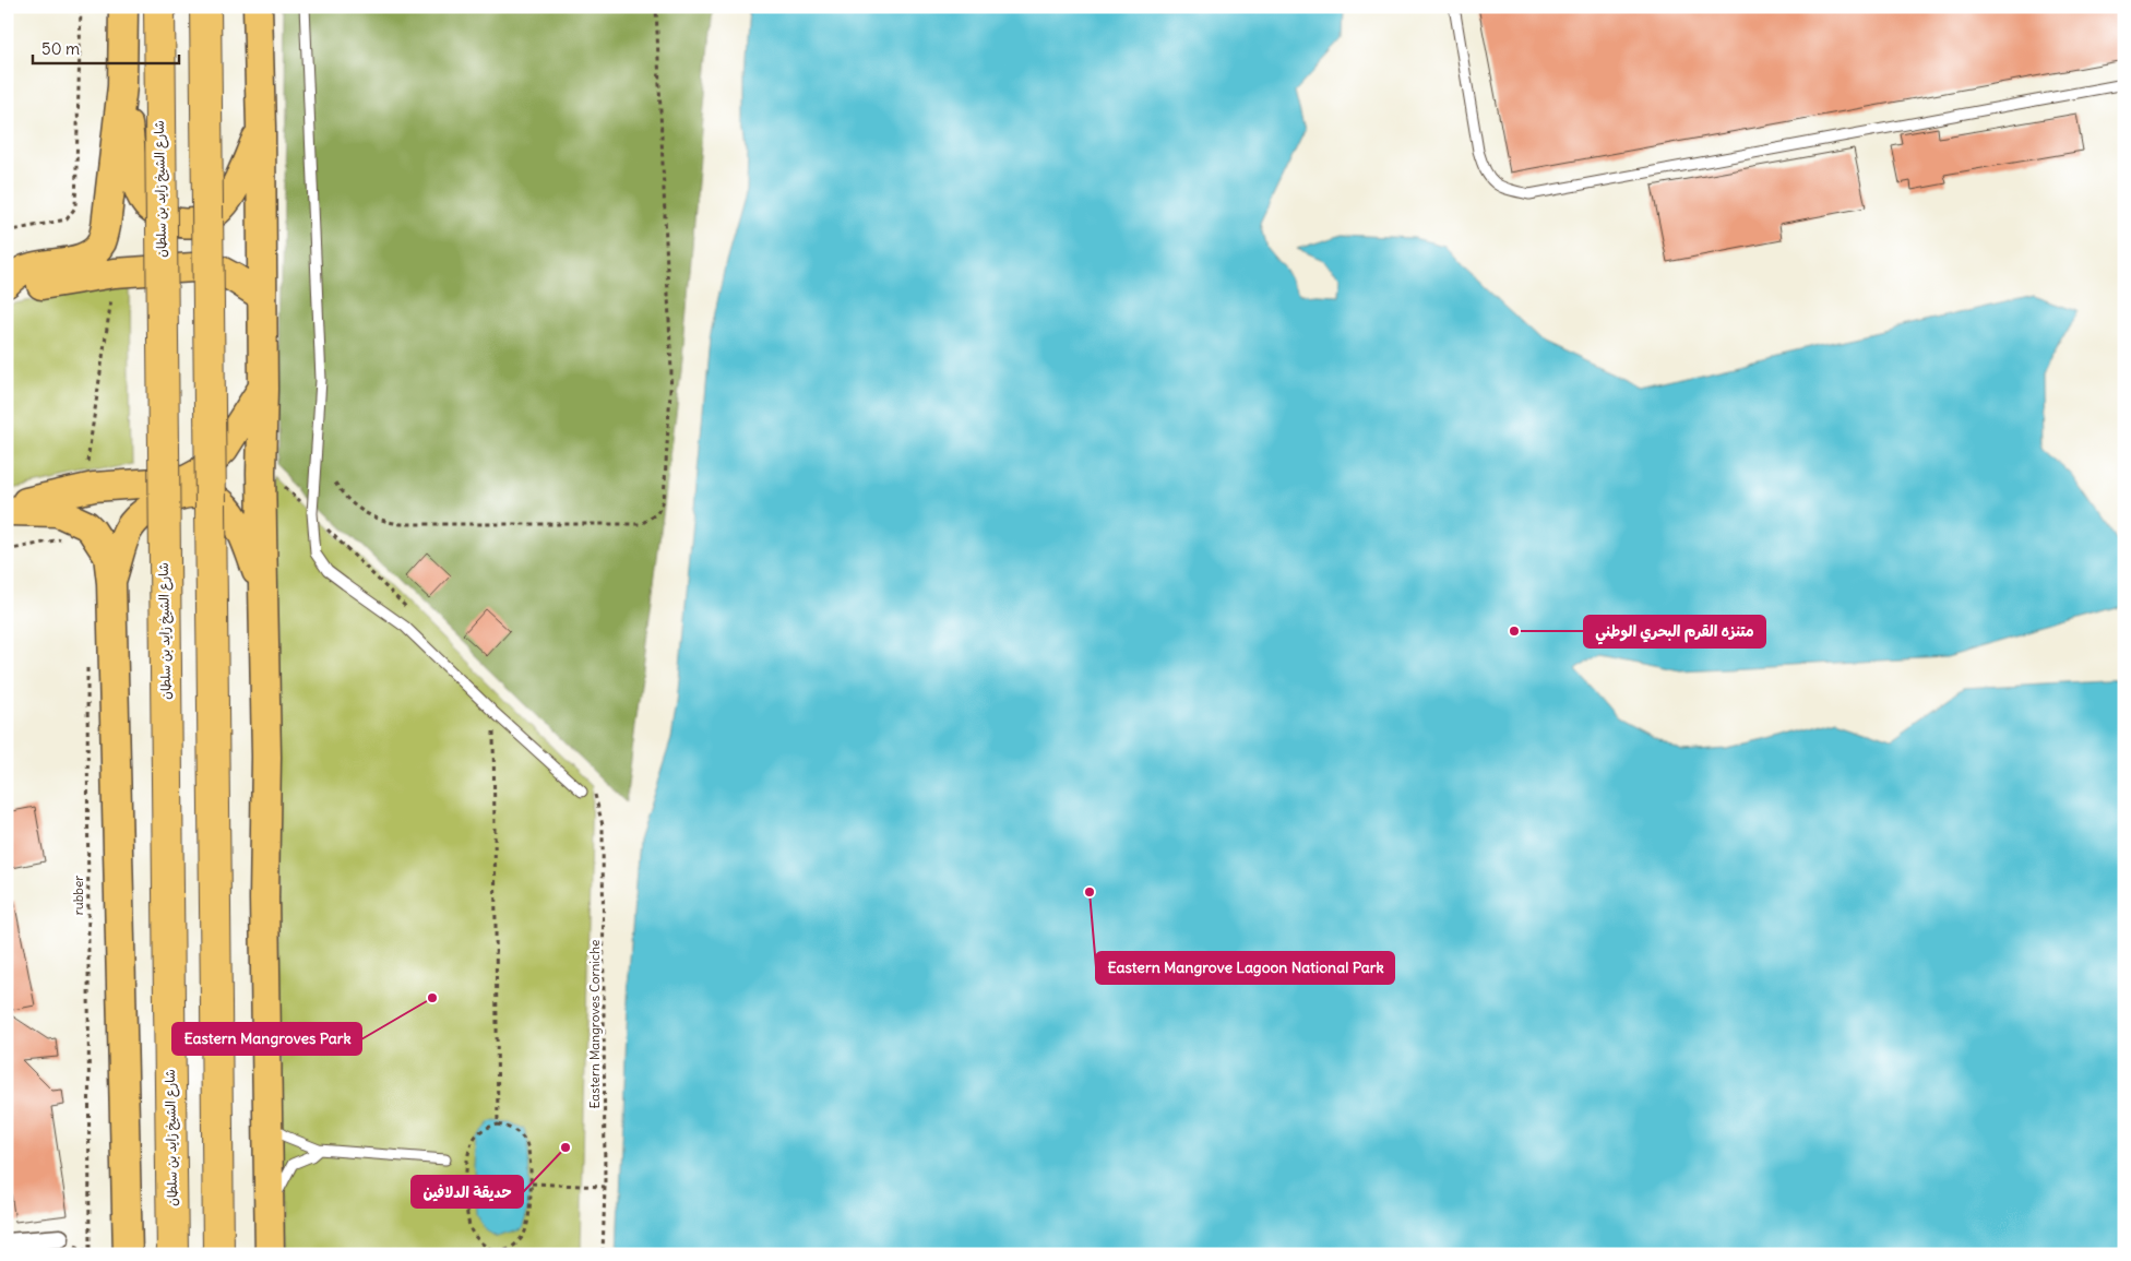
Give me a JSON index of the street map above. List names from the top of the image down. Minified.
{"streets":{"highway":["شارع الشيخ زايد بن سلطان"],"path":["rubber","Eastern Mangroves Corniche"]},"places":["متنزه القرم البحري الوطني","Eastern Mangrove Lagoon National Park","Eastern Mangroves Park","حديقة الدلافين"],"scale_bar":"50 m"}
